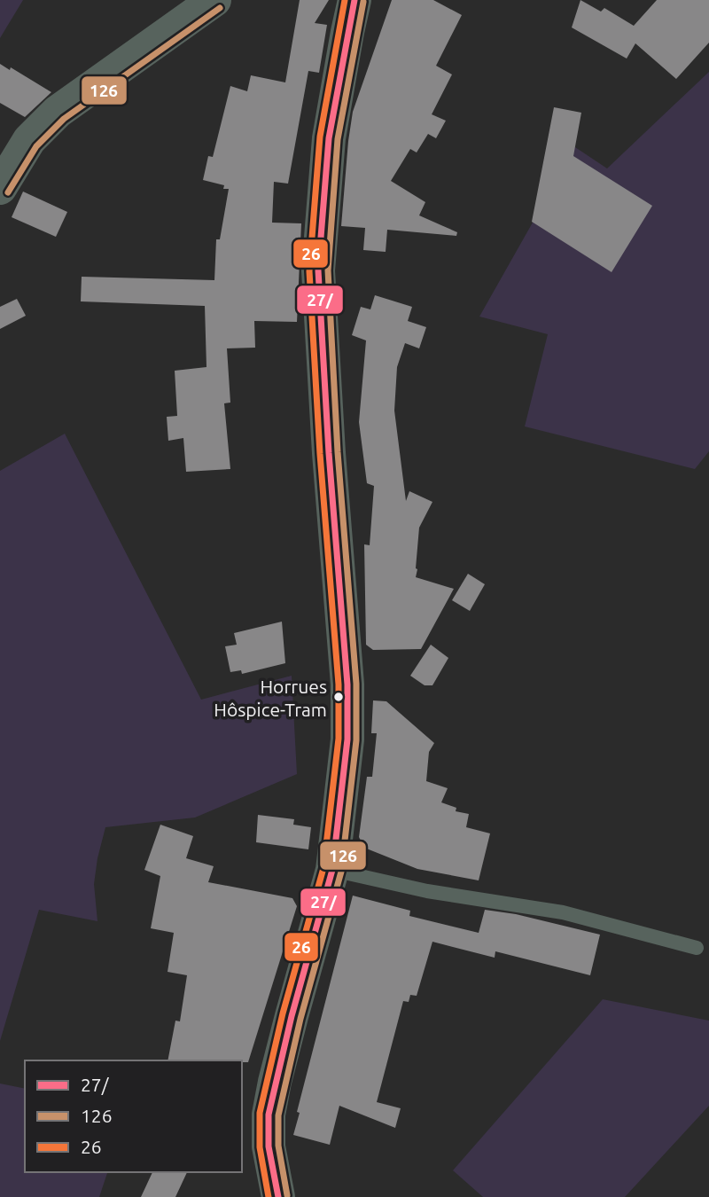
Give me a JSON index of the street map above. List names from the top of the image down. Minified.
{"places":["Horrues Hôspice-Tram"],"lines":["transit line 27/","transit line 26","transit line 126"],"legend":["27/","126","26"]}
